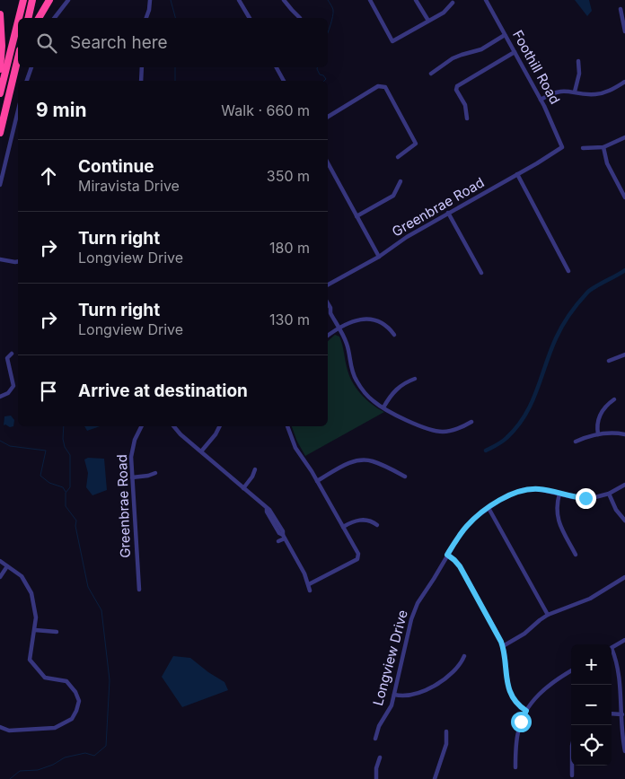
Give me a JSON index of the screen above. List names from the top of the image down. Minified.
{"streets":{"street":["Foothill Road","Greenbrae Road","Longview Drive"]},"crossings":[["Foothill Road","Greenbrae Road"]],"page":{"search":"Search here","heading":["9 min","Walk · 660 m"],"list":[["Continue","Miravista Drive","350 m"],["Turn right","Longview Drive","180 m"],["Turn right","Longview Drive","130 m"],"Arrive at destination"],"map_buttons":["+","−"]}}
